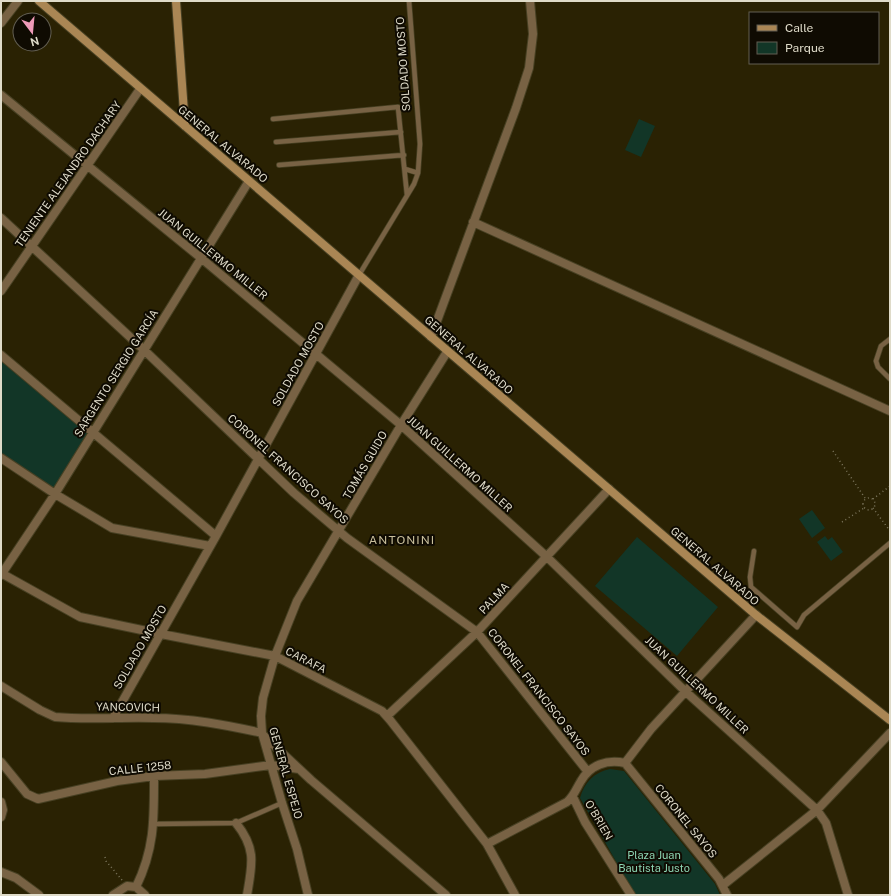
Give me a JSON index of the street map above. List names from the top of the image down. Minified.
{"streets":{"street":["SOLDADO MOSTO","GENERAL ALVARADO","TENIENTE ALEJANDRO DACHARY","JUAN GUILLERMO MILLER","SARGENTO SERGIO GARCÍA","TOMÁS GUIDO","CORONEL FRANCISCO SAYOS","PALMA","CARAFA","YANCOVICH","CALLE 1258","GENERAL ESPEJO","O'BRIEN","CORONEL SAYOS"]},"crossings":[["SOLDADO MOSTO","GENERAL ALVARADO"],["SOLDADO MOSTO","JUAN GUILLERMO MILLER"],["SOLDADO MOSTO","CORONEL FRANCISCO SAYOS"],["SOLDADO MOSTO","CARAFA"],["SOLDADO MOSTO","YANCOVICH"],["GENERAL ALVARADO","TENIENTE ALEJANDRO DACHARY"],["GENERAL ALVARADO","SARGENTO SERGIO GARCÍA"],["GENERAL ALVARADO","TOMÁS GUIDO"],["GENERAL ALVARADO","PALMA"],["TENIENTE ALEJANDRO DACHARY","JUAN GUILLERMO MILLER"],["TENIENTE ALEJANDRO DACHARY","CORONEL FRANCISCO SAYOS"],["JUAN GUILLERMO MILLER","SARGENTO SERGIO GARCÍA"],["JUAN GUILLERMO MILLER","TOMÁS GUIDO"],["JUAN GUILLERMO MILLER","PALMA"],["SARGENTO SERGIO GARCÍA","CORONEL FRANCISCO SAYOS"],["SARGENTO SERGIO GARCÍA","CARAFA"],["TOMÁS GUIDO","CORONEL FRANCISCO SAYOS"],["TOMÁS GUIDO","CARAFA"],["TOMÁS GUIDO","GENERAL ESPEJO"],["CORONEL FRANCISCO SAYOS","PALMA"],["PALMA","CARAFA"],["CARAFA","GENERAL ESPEJO"],["YANCOVICH","GENERAL ESPEJO"],["CALLE 1258","GENERAL ESPEJO"]],"districts":["ANTONINI"],"parks":["Plaza Juan Bautista Justo"],"legend":["Calle","Parque"],"north":"bottom"}
